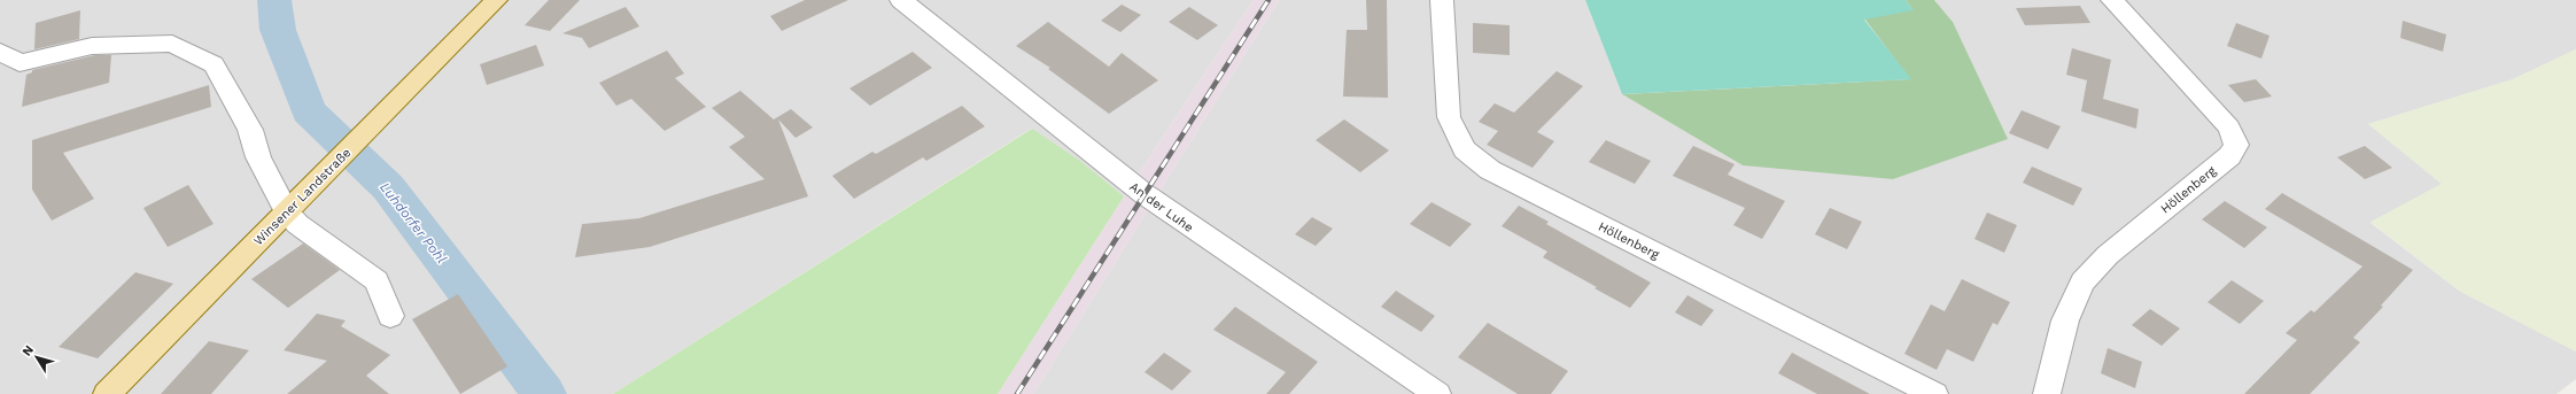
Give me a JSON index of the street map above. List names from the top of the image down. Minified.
{"streets":{"main road":["Winsener Landstraße"],"street":["Höllenberg","An der Luhe"]},"water":["Luhdorfer Pohl"],"north":"top left"}
